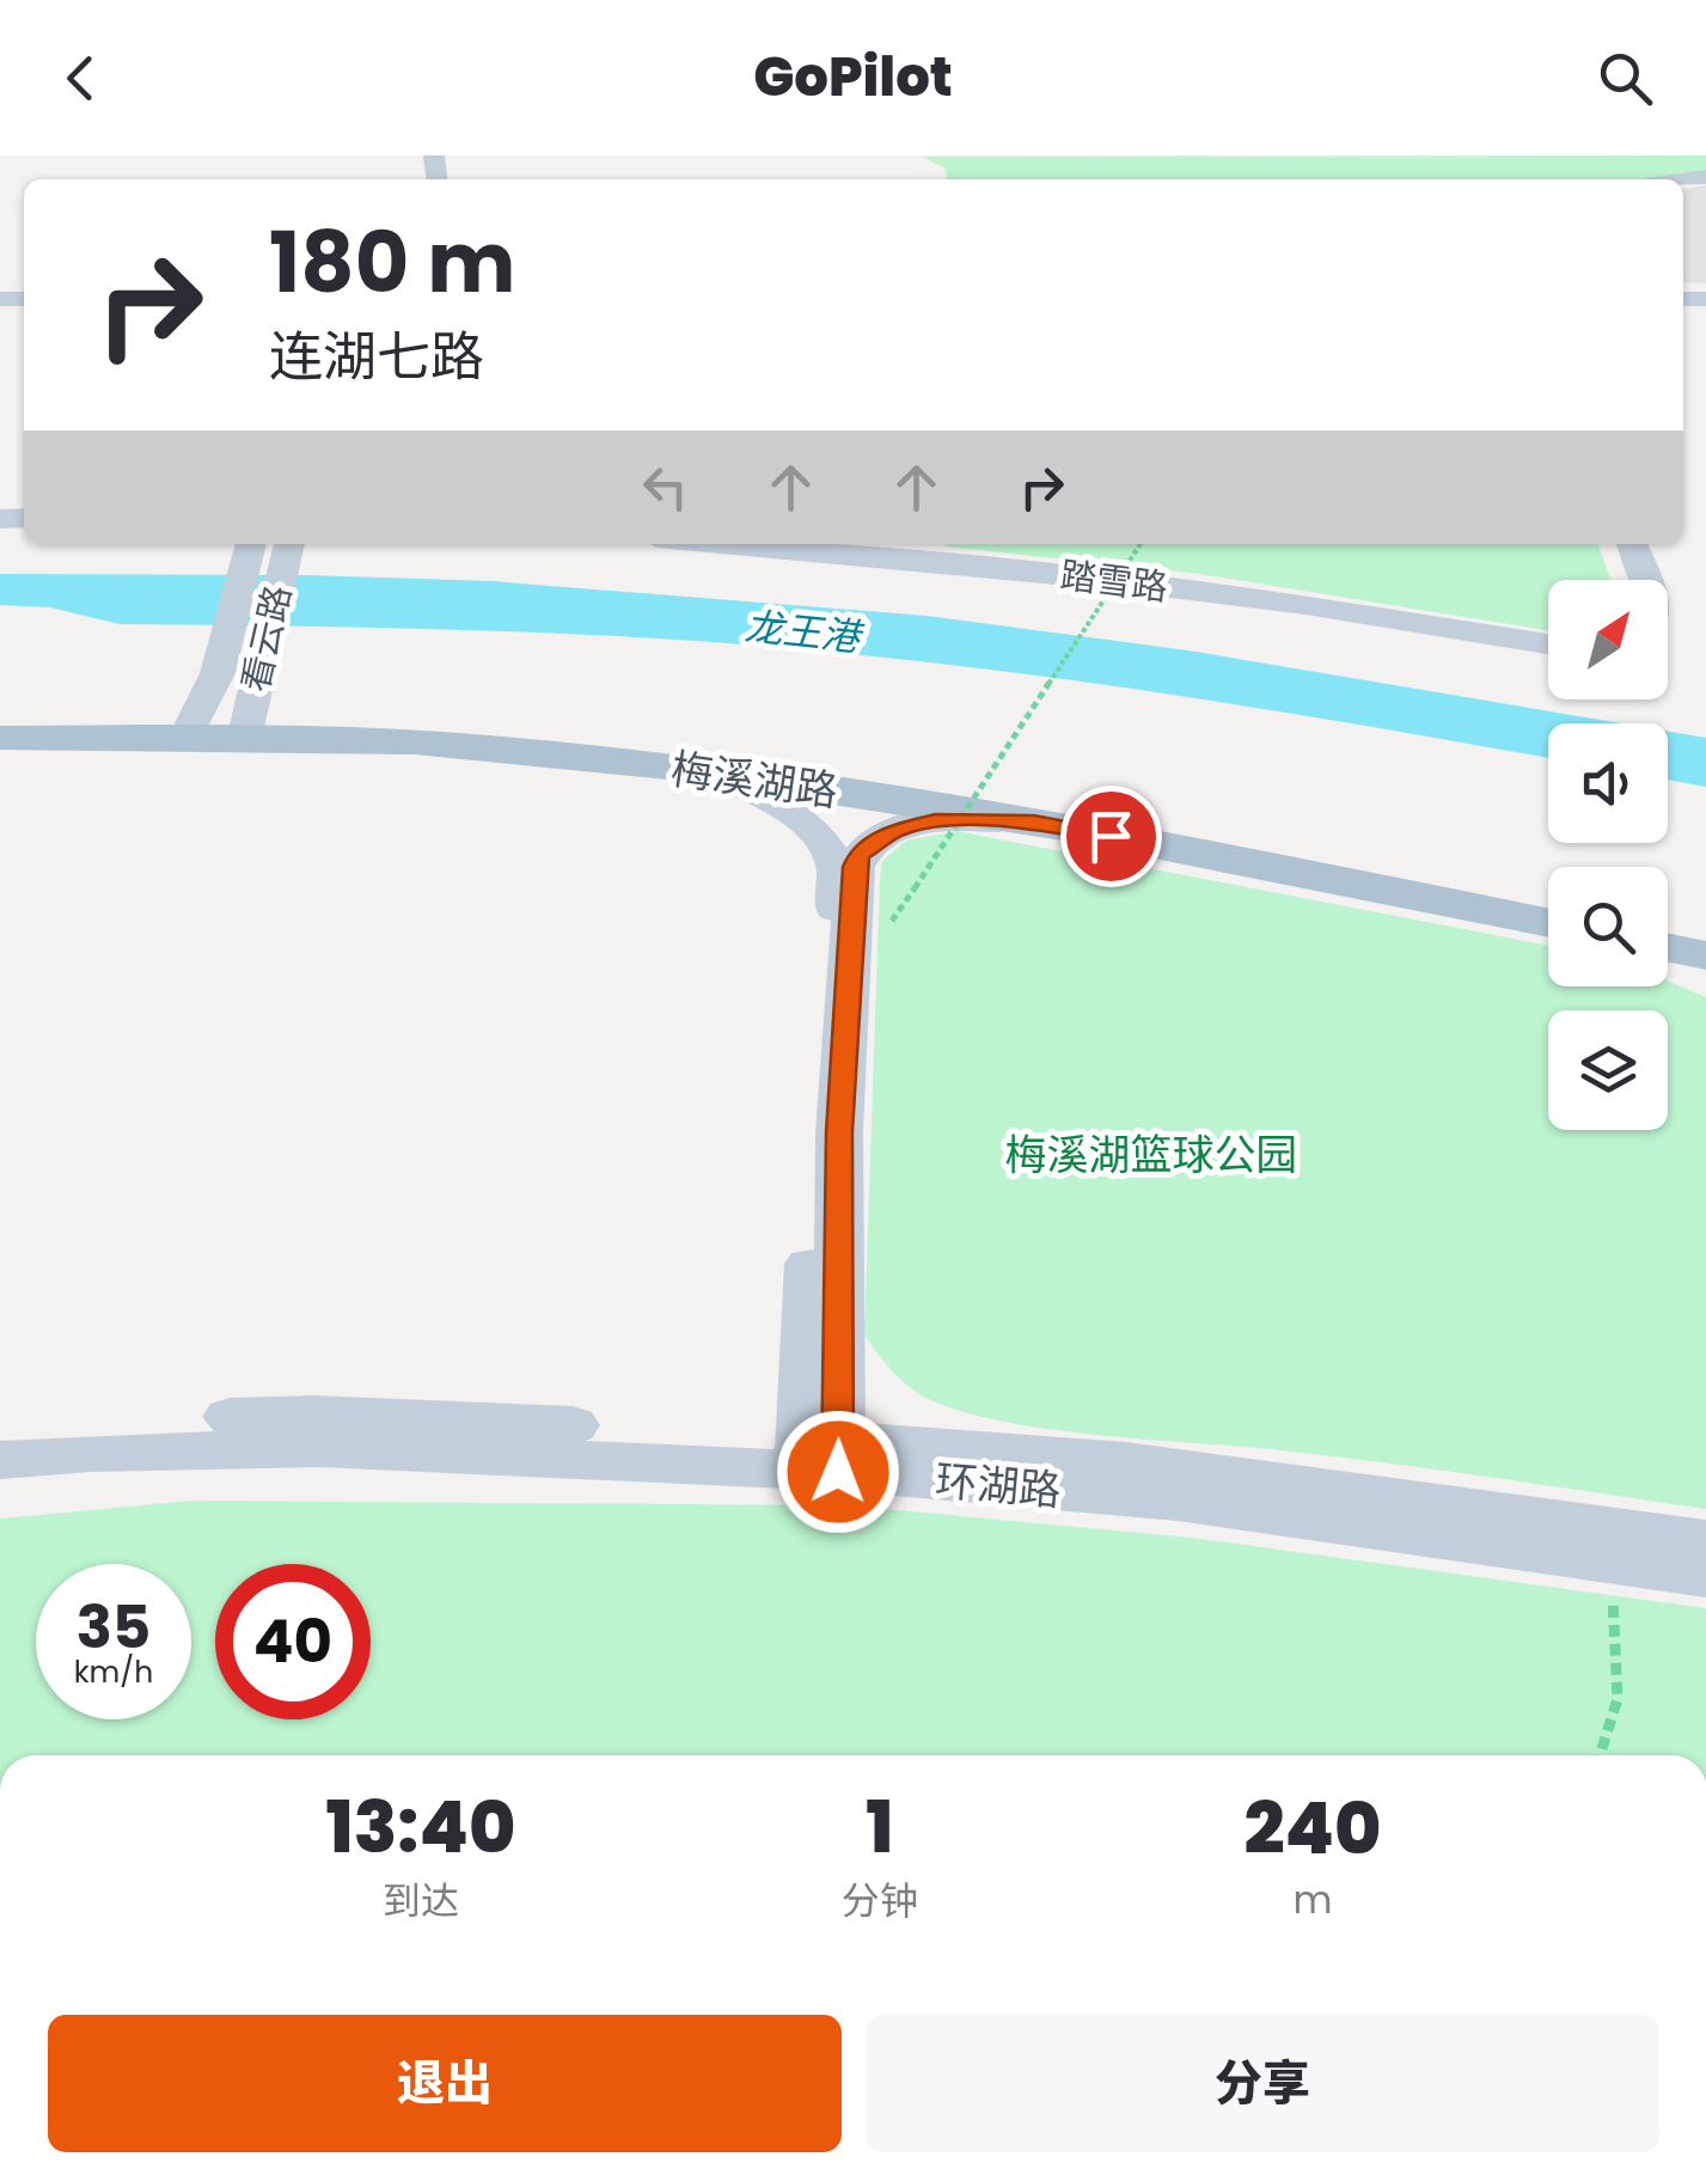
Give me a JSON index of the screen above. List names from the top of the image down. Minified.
{"streets":{"main road":["梅溪湖路"],"street":["踏雪路","看云路","环湖路"]},"crossings":[["看云路","梅溪湖路"]],"water":["龙王港"],"parks":["梅溪湖篮球公园"],"north":"top right","page":{"header":"GoPilot","turn":["180 m","连湖七路"],"speed":"35 km/h","limit":"40","eta":["13:40","到达","1","分钟","240","m"],"buttons":["退出","分享"]}}
